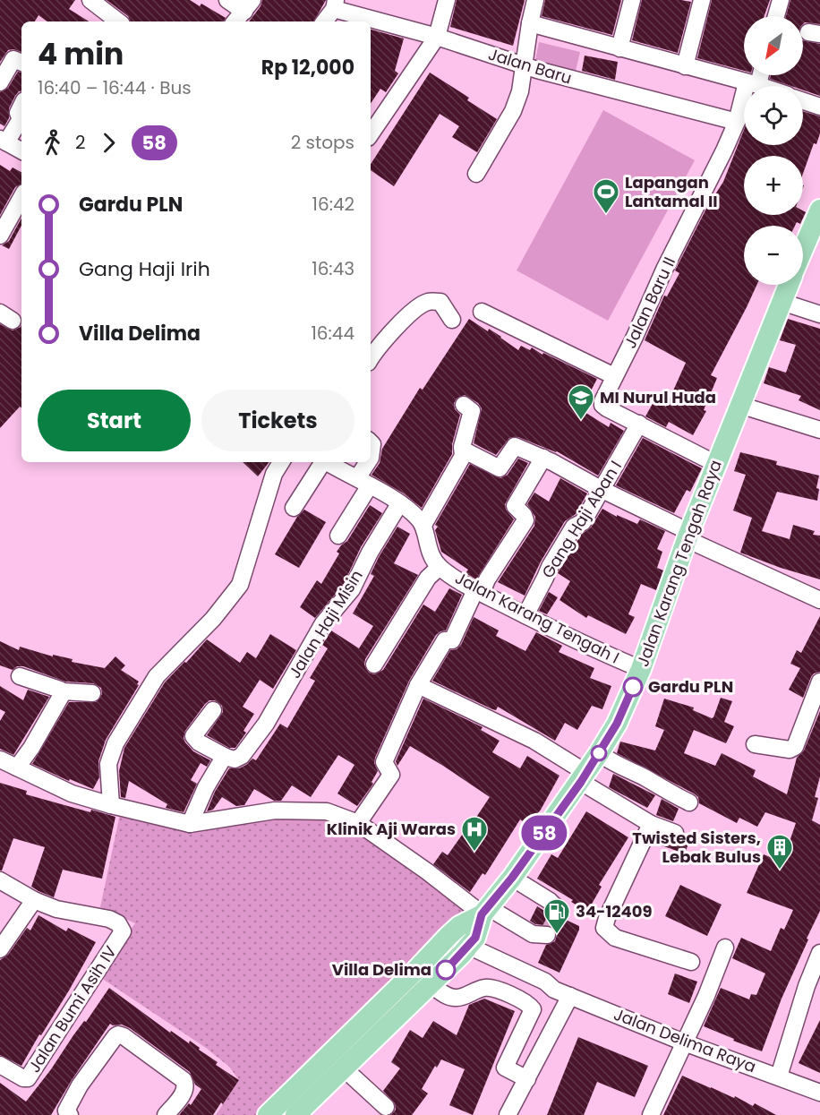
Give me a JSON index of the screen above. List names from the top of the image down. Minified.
{"streets":{"main road":["Jalan Karang Tengah Raya"],"street":["Jalan Baru","Jalan Baru II","Gang Haji Aban I","Jalan Karang Tengah I","Jalan Haji Misin","Jalan Bumi Asih IV","Jalan Delima Raya"]},"crossings":[["Jalan Baru","Jalan Baru II"],["Jalan Baru II","Gang Haji Aban I"],["Jalan Baru II","Jalan Karang Tengah Raya"],["Gang Haji Aban I","Jalan Karang Tengah I"],["Jalan Karang Tengah Raya","Jalan Karang Tengah I"],["Jalan Karang Tengah Raya","Jalan Delima Raya"]],"places":{"sports":["Lapangan Lantamal II"],"school or university":["MI Nurul Huda"],"other":["Gardu PLN","Villa Delima"],"hospital":["Klinik Aji Waras"],"building":["Twisted Sisters, Lebak Bulus"],"fuel station":["34-12409"]},"lines":["bus line 58"],"north":"bottom left","page":{"on_map":"58","map_buttons":["+","−"],"heading":["4 min","16:40 – 16:44 · Bus","Rp 12,000"],"legs":["2","58","2 stops"],"list":[{"name":"Gardu PLN","value":"16:42"},{"name":"Gang Haji Irih","value":"16:43"},{"name":"Villa Delima","value":"16:44"}],"buttons":["Start","Tickets"]}}
